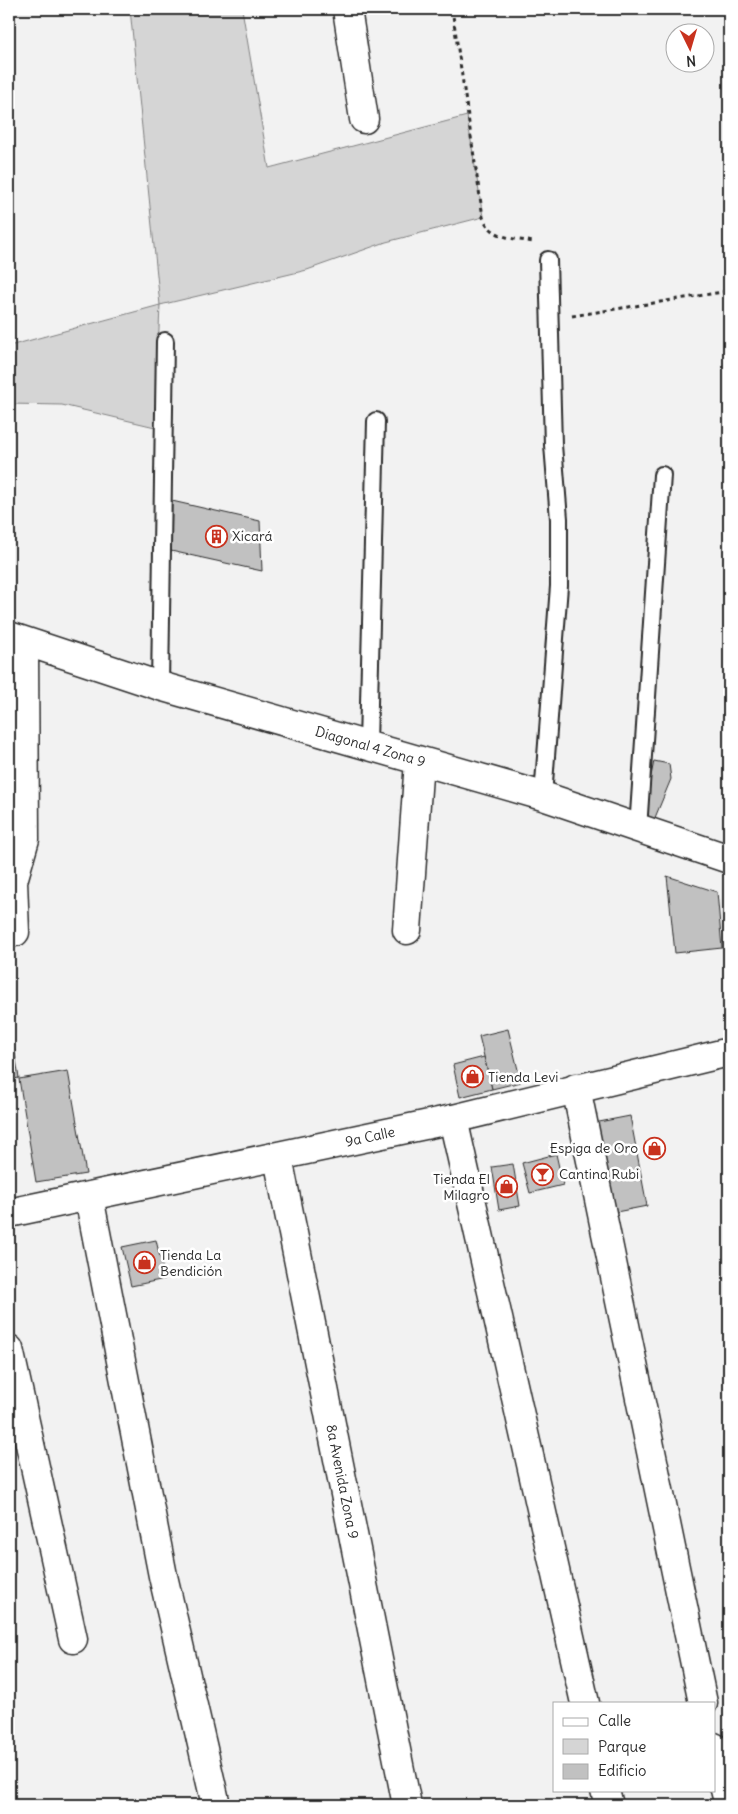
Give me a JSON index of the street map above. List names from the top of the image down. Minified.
{"streets":{"street":["Diagonal 4 Zona 9","9a Calle","8a Avenida Zona 9"]},"crossings":[["9a Calle","8a Avenida Zona 9"]],"places":{"building":["Xicará"],"shop":["Tienda Levi","Espiga de Oro","Tienda El Milagro","Tienda La Bendición"],"bar":["Cantina Rubi"]},"legend":["Calle","Parque","Edificio"],"north":"bottom"}
